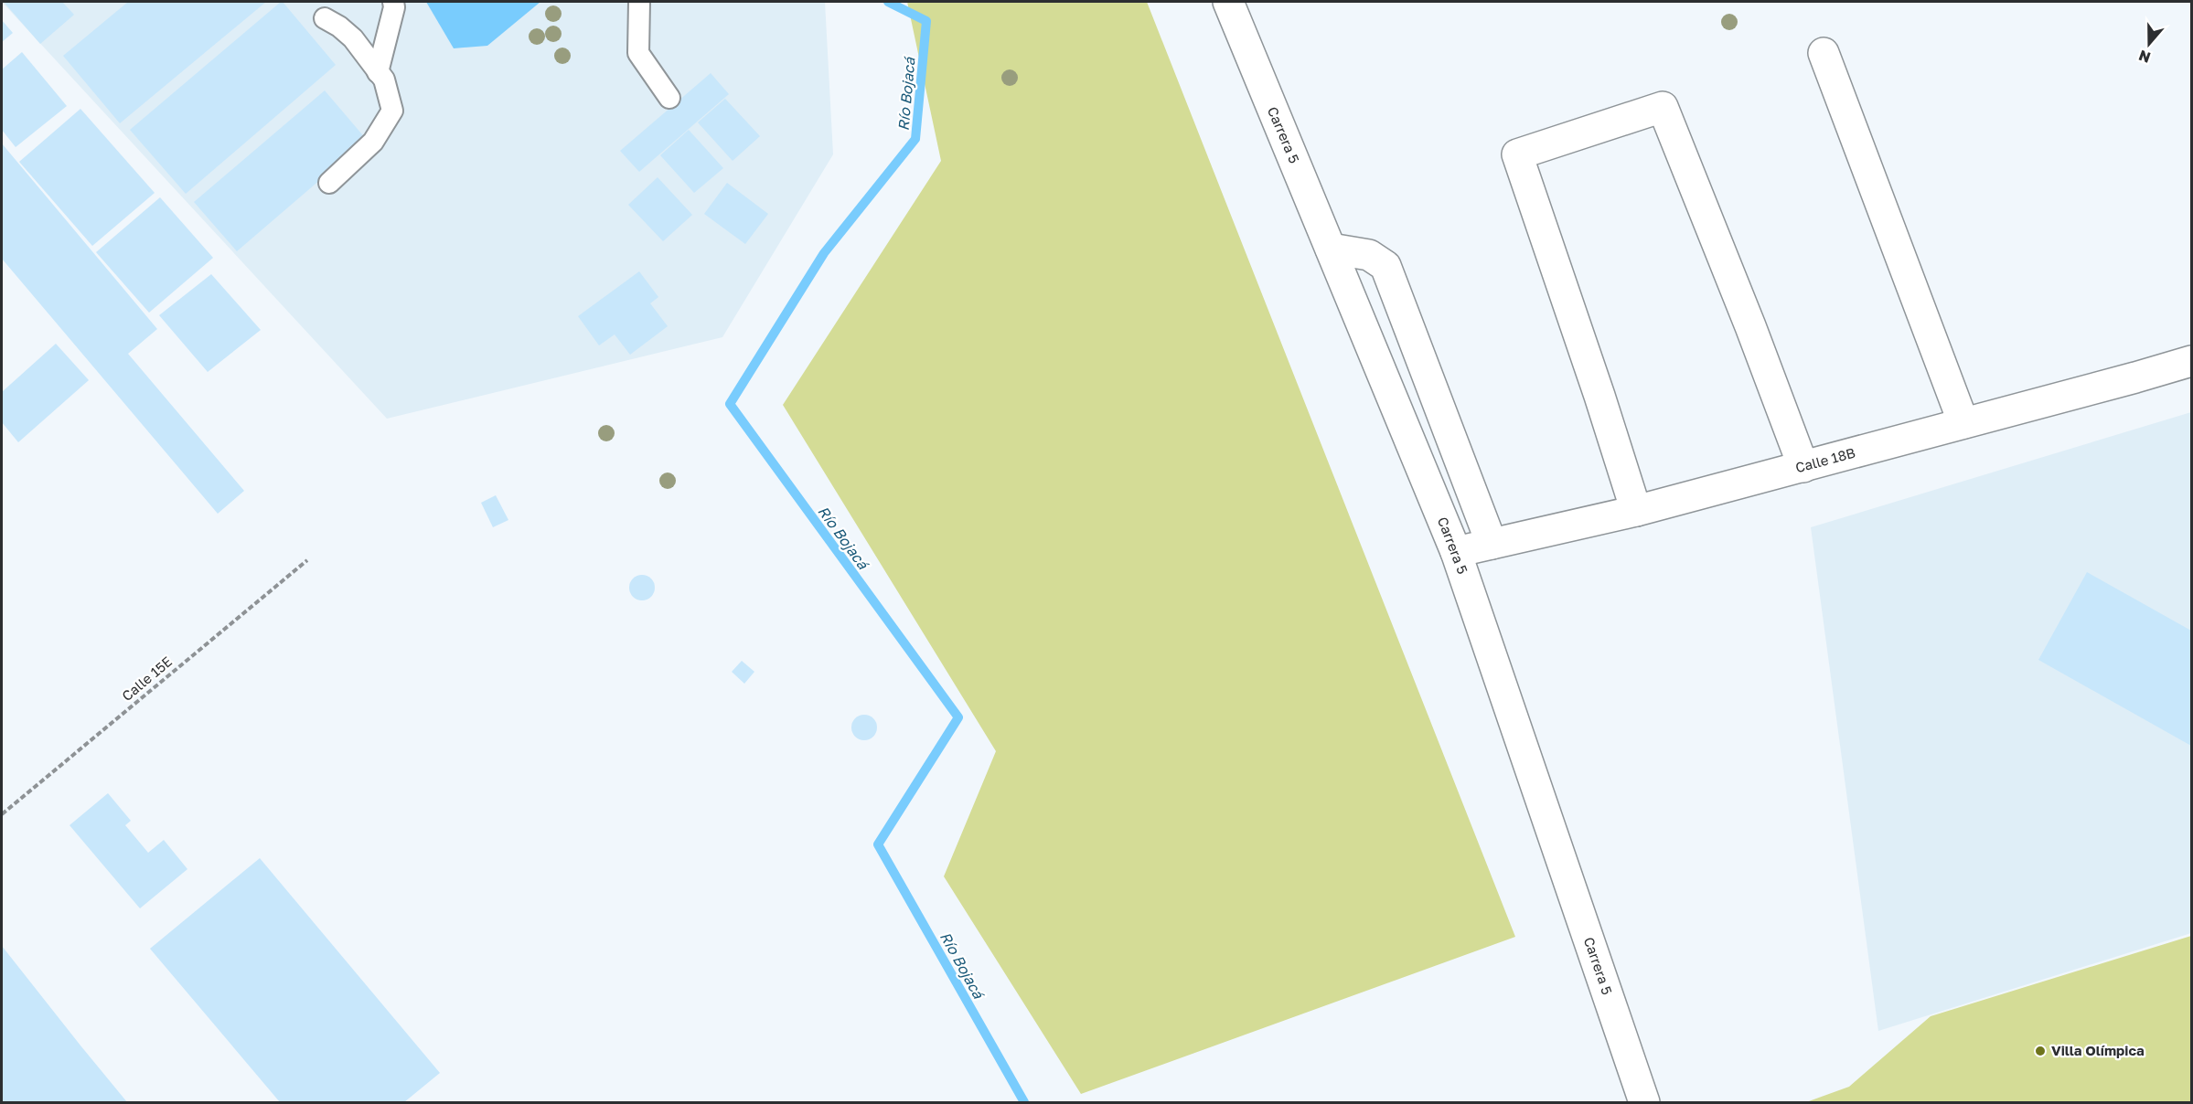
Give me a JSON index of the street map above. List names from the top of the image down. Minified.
{"streets":{"street":["Carrera 5","Calle 18B"],"path":["Calle 15E"]},"crossings":[["Carrera 5","Calle 18B"]],"water":["Río Bojacá"],"places":["Villa Olímpica"],"north":"bottom"}
